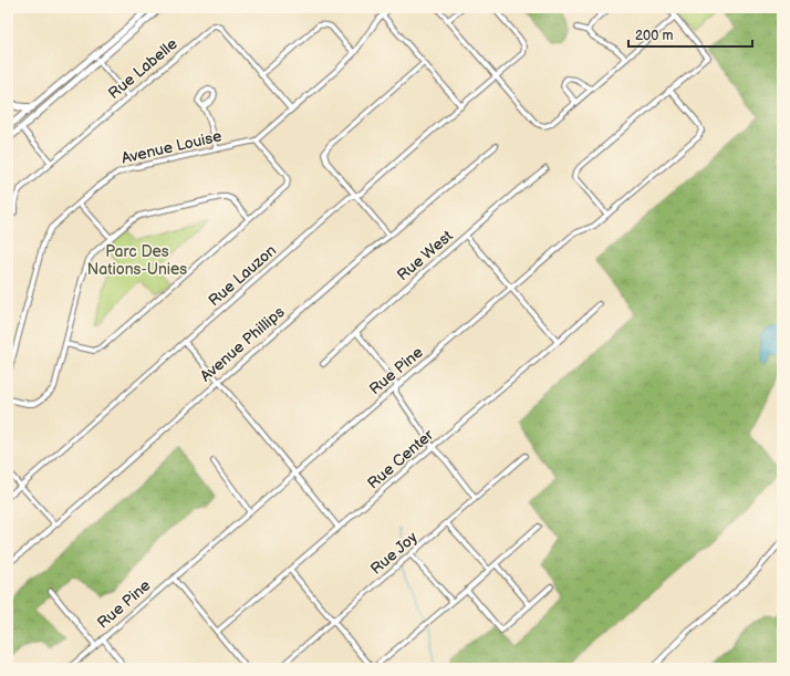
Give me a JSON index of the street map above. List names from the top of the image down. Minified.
{"streets":{"street":["Rue Labelle","Avenue Louise","Rue West","Rue Lauzon","Avenue Phillips","Rue Pine","Rue Center","Rue Joy"]},"crossings":[["Rue Labelle","Avenue Louise"]],"parks":["Parc Des Nations-Unies"],"scale_bar":"200 m"}
